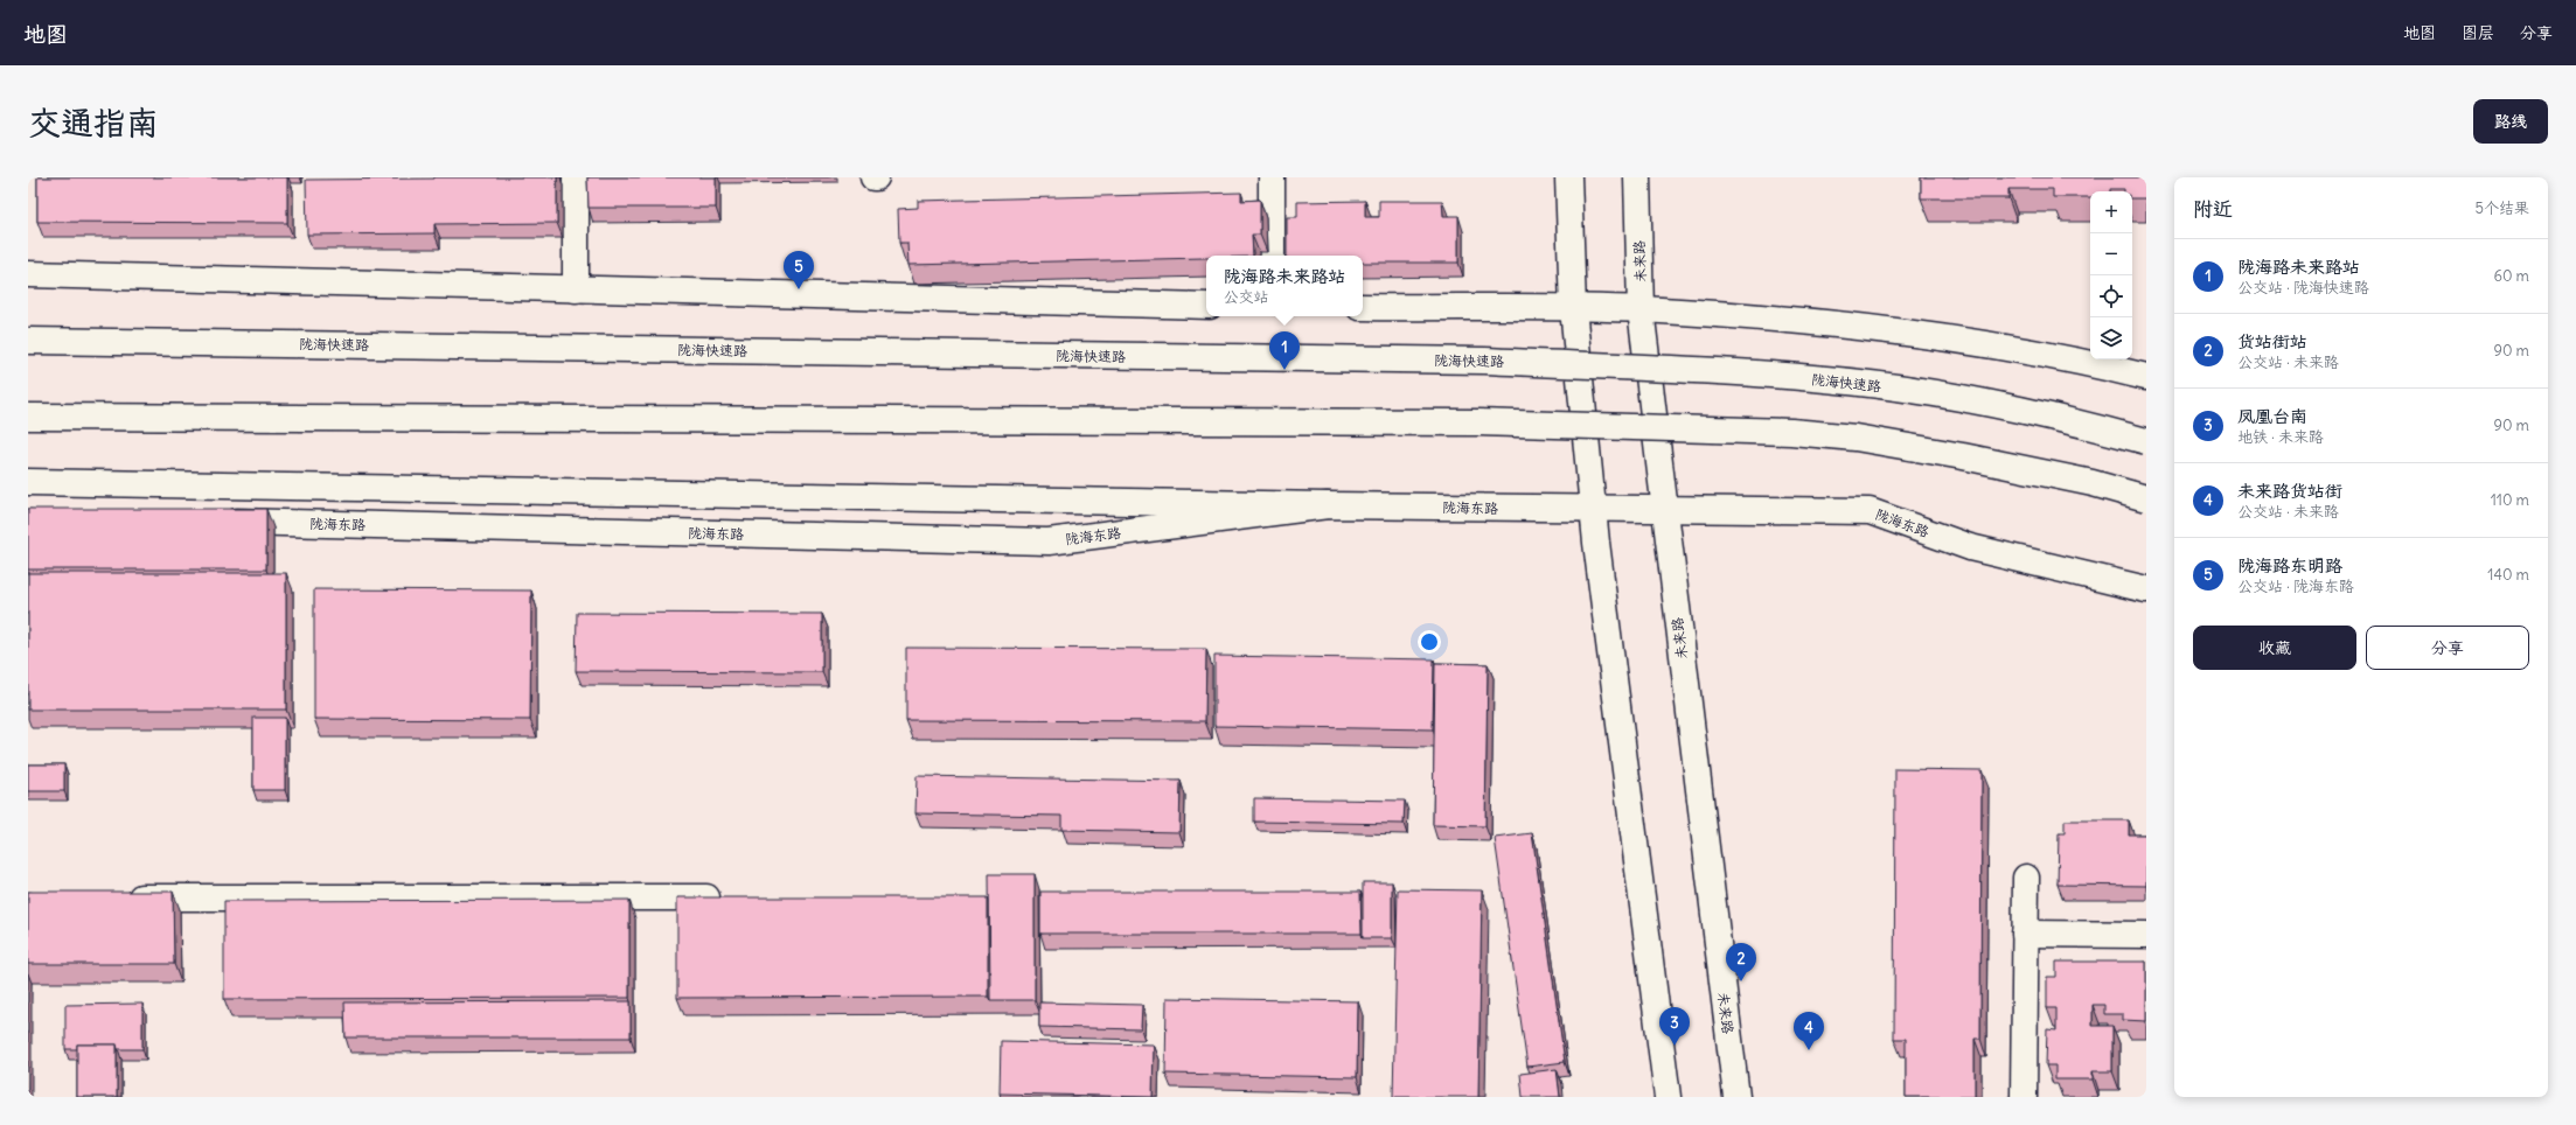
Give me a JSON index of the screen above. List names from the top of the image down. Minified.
{"streets":{"main road":["未来路","陇海快速路","陇海东路"]},"crossings":[["未来路","陇海东路"]],"page":{"header":"地图","nav":["地图","图层","分享"],"buttons":["路线",["收藏","分享"]],"title":"交通指南","heading":["附近","5个结果"],"map_buttons":["+","−"],"list":[{"mark":"1","name":"陇海路未来路站","note":"公交站 · 陇海快速路","value":"60 m"},{"mark":"2","name":"货站街站","note":"公交站 · 未来路","value":"90 m"},{"mark":"3","name":"凤凰台南","note":"地铁 · 未来路","value":"90 m"},{"mark":"4","name":"未来路货站街","note":"公交站 · 未来路","value":"110 m"},{"mark":"5","name":"陇海路东明路","note":"公交站 · 陇海东路","value":"140 m"}],"pins":["5","1","2","3","4"],"popup":["陇海路未来路站","公交站"]}}
